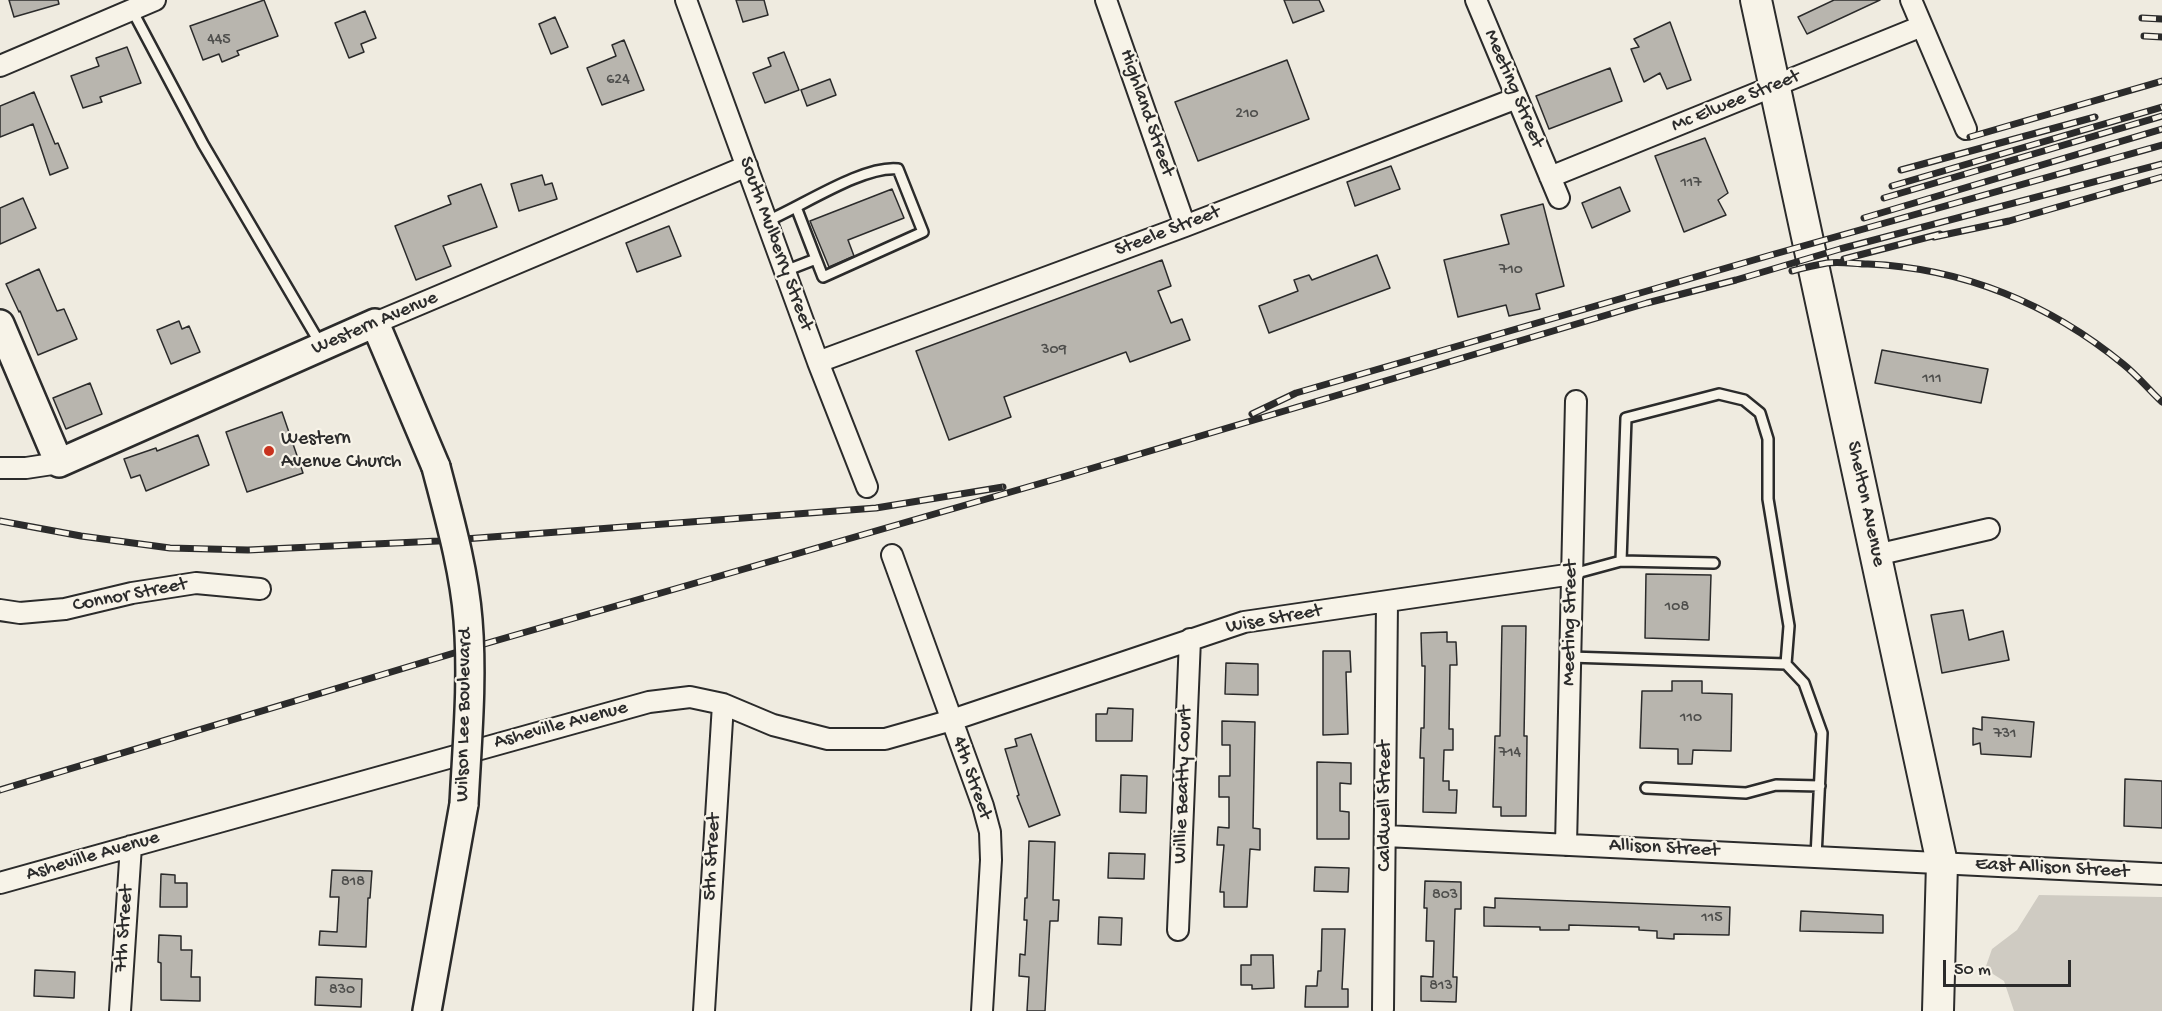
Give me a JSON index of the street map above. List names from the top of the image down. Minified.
{"streets":{"main road":["Shelton Avenue"],"street":["Meeting Street","Mc Elwee Street","Highland Street","Steele Street","South Mulberry Street","Western Avenue","Connor Street","Wise Street","Wilson Lee Boulevard","Asheville Avenue","4th Street","Willie Beatty Court","Caldwell Street","Allison Street","5th Street","East Allison Street","7th Street"]},"crossings":[["Meeting Street","Mc Elwee Street"],["Meeting Street","Steele Street"],["Meeting Street","Wise Street"],["Meeting Street","Allison Street"],["Mc Elwee Street","Shelton Avenue"],["Highland Street","Steele Street"],["Steele Street","South Mulberry Street"],["South Mulberry Street","Western Avenue"],["Western Avenue","Wilson Lee Boulevard"],["Shelton Avenue","Allison Street"],["Shelton Avenue","East Allison Street"],["Wise Street","Asheville Avenue"],["Wise Street","4th Street"],["Wise Street","Willie Beatty Court"],["Wise Street","Caldwell Street"],["Asheville Avenue","4th Street"],["Asheville Avenue","5th Street"],["Asheville Avenue","7th Street"],["Caldwell Street","Allison Street"],["Allison Street","East Allison Street"]],"places":["Western Avenue Church"],"house_numbers":["445","624","210","117","710","309","111","108","110","731","714","818","803","115","813","830"],"scale_bar":"50 m"}
